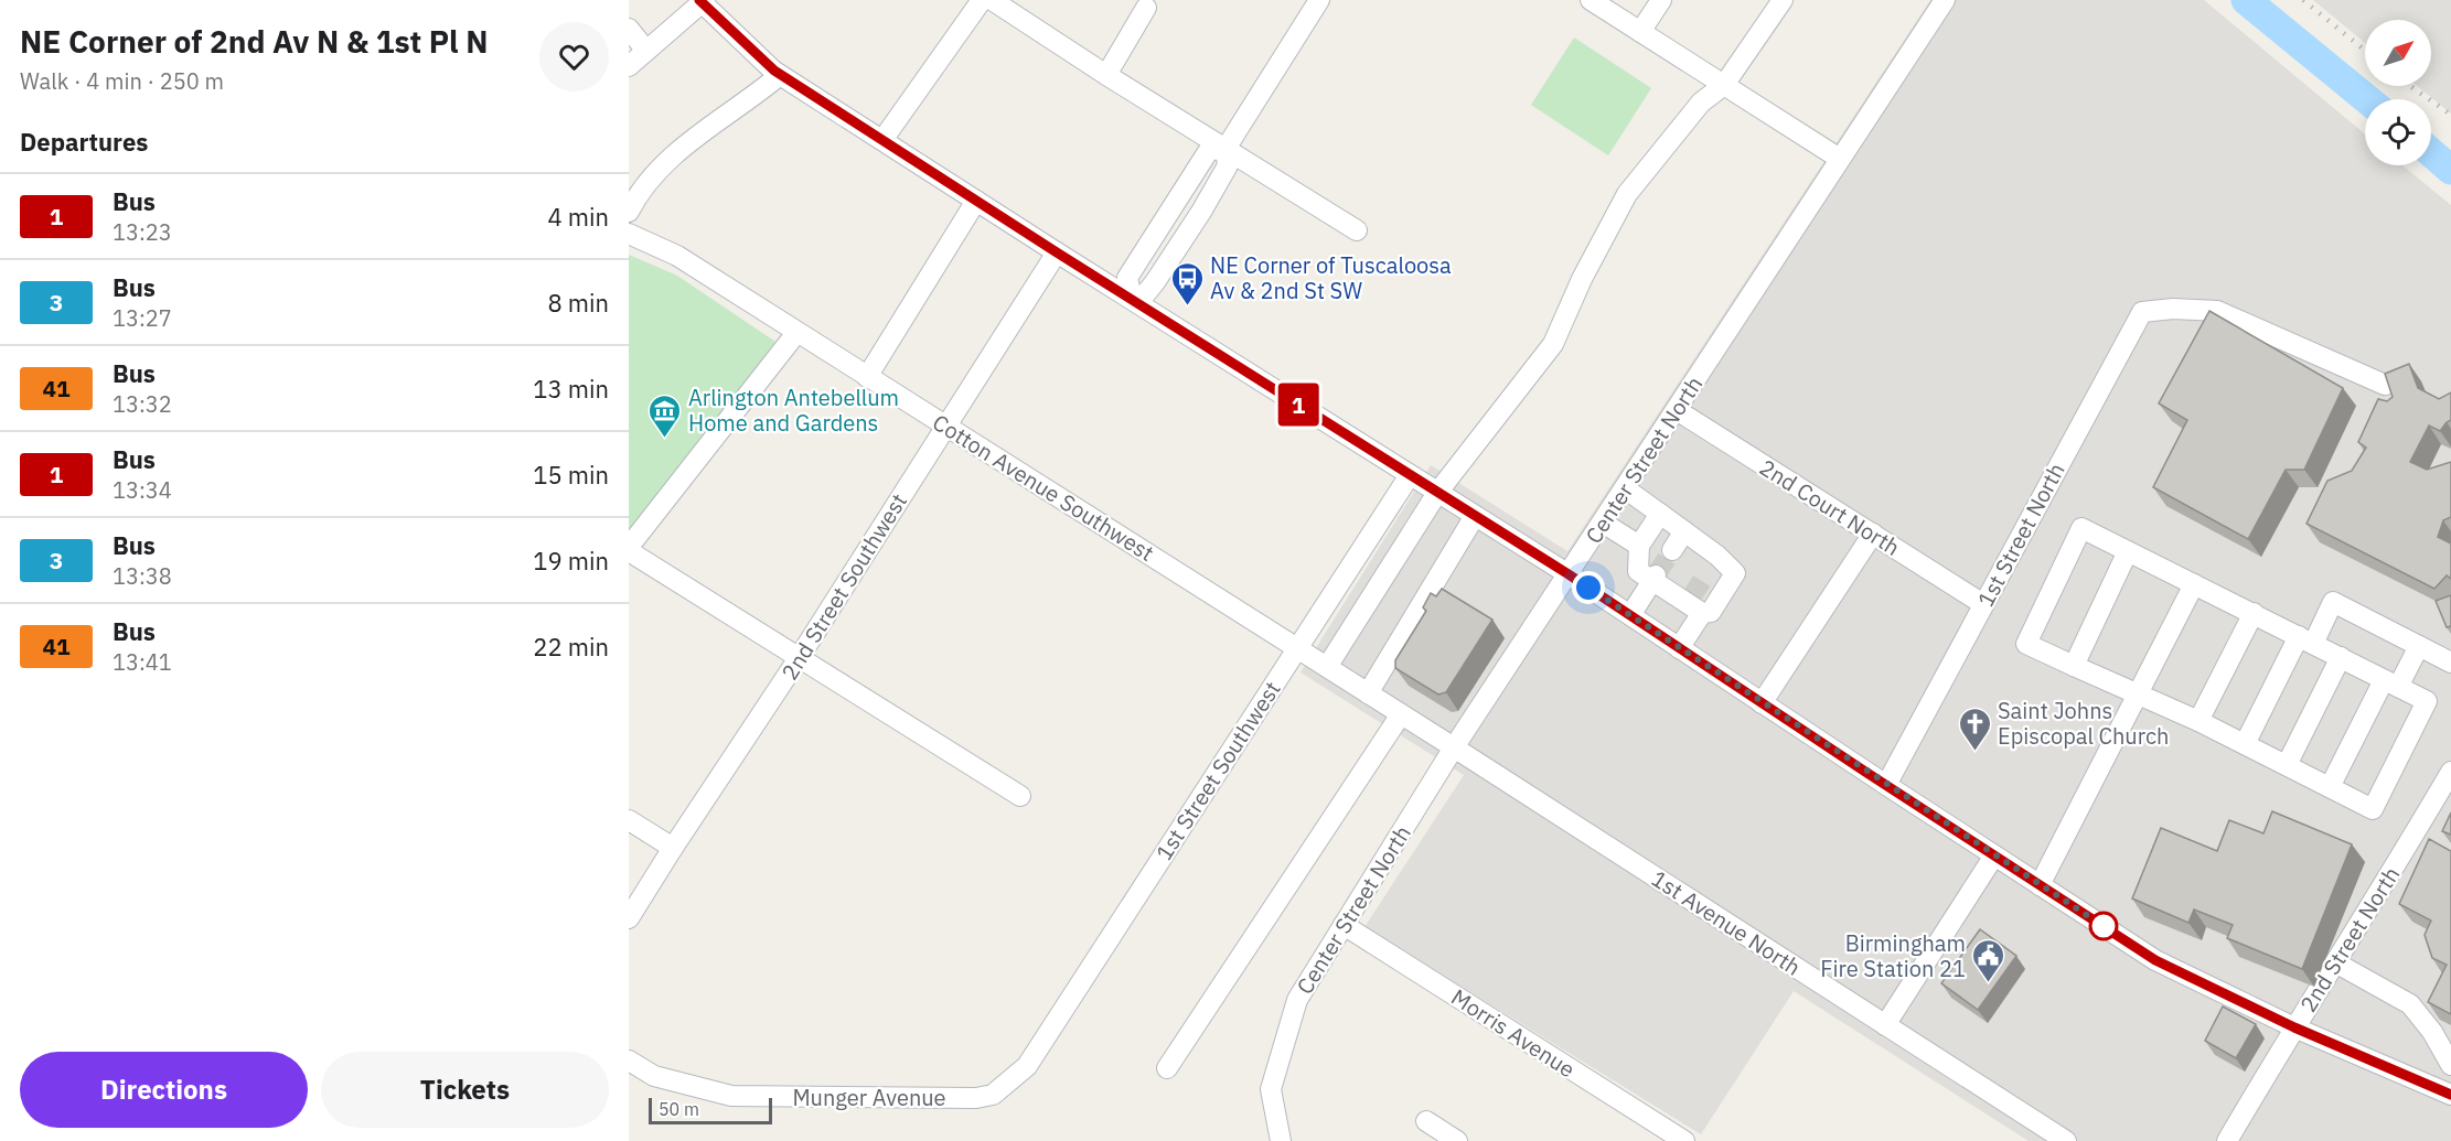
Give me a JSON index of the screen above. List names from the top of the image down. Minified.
{"streets":{"street":["Center Street North","Cotton Avenue Southwest","2nd Court North","1st Street North","2nd Street Southwest","1st Street Southwest","1st Avenue North","2nd Street North","Morris Avenue","Munger Avenue"]},"crossings":[["Center Street North","Cotton Avenue Southwest"],["Center Street North","2nd Court North"],["Center Street North","1st Avenue North"],["Center Street North","Morris Avenue"],["Cotton Avenue Southwest","2nd Street Southwest"],["Cotton Avenue Southwest","1st Street Southwest"],["Cotton Avenue Southwest","1st Avenue North"],["2nd Court North","1st Street North"],["1st Street Southwest","Munger Avenue"]],"places":{"bus stop":["NE Corner of Tuscaloosa Av & 2nd St SW"],"museum":["Arlington Antebellum Home and Gardens"],"church":["Saint Johns Episcopal Church"],"public building":["Birmingham Fire Station 21"]},"lines":["bus line 1"],"scale_bar":"50 m","north":"top right","page":{"heading":[["NE Corner of 2nd Av N & 1st Pl N","Walk · 4 min · 250 m"],"Departures"],"on_map":"1","list":[{"mark":"1","name":"Bus","note":"13:23","value":"4 min"},{"mark":"3","name":"Bus","note":"13:27","value":"8 min"},{"mark":"41","name":"Bus","note":"13:32","value":"13 min"},{"mark":"1","name":"Bus","note":"13:34","value":"15 min"},{"mark":"3","name":"Bus","note":"13:38","value":"19 min"},{"mark":"41","name":"Bus","note":"13:41","value":"22 min"}],"buttons":["Directions","Tickets"],"scale":"50 m"}}
